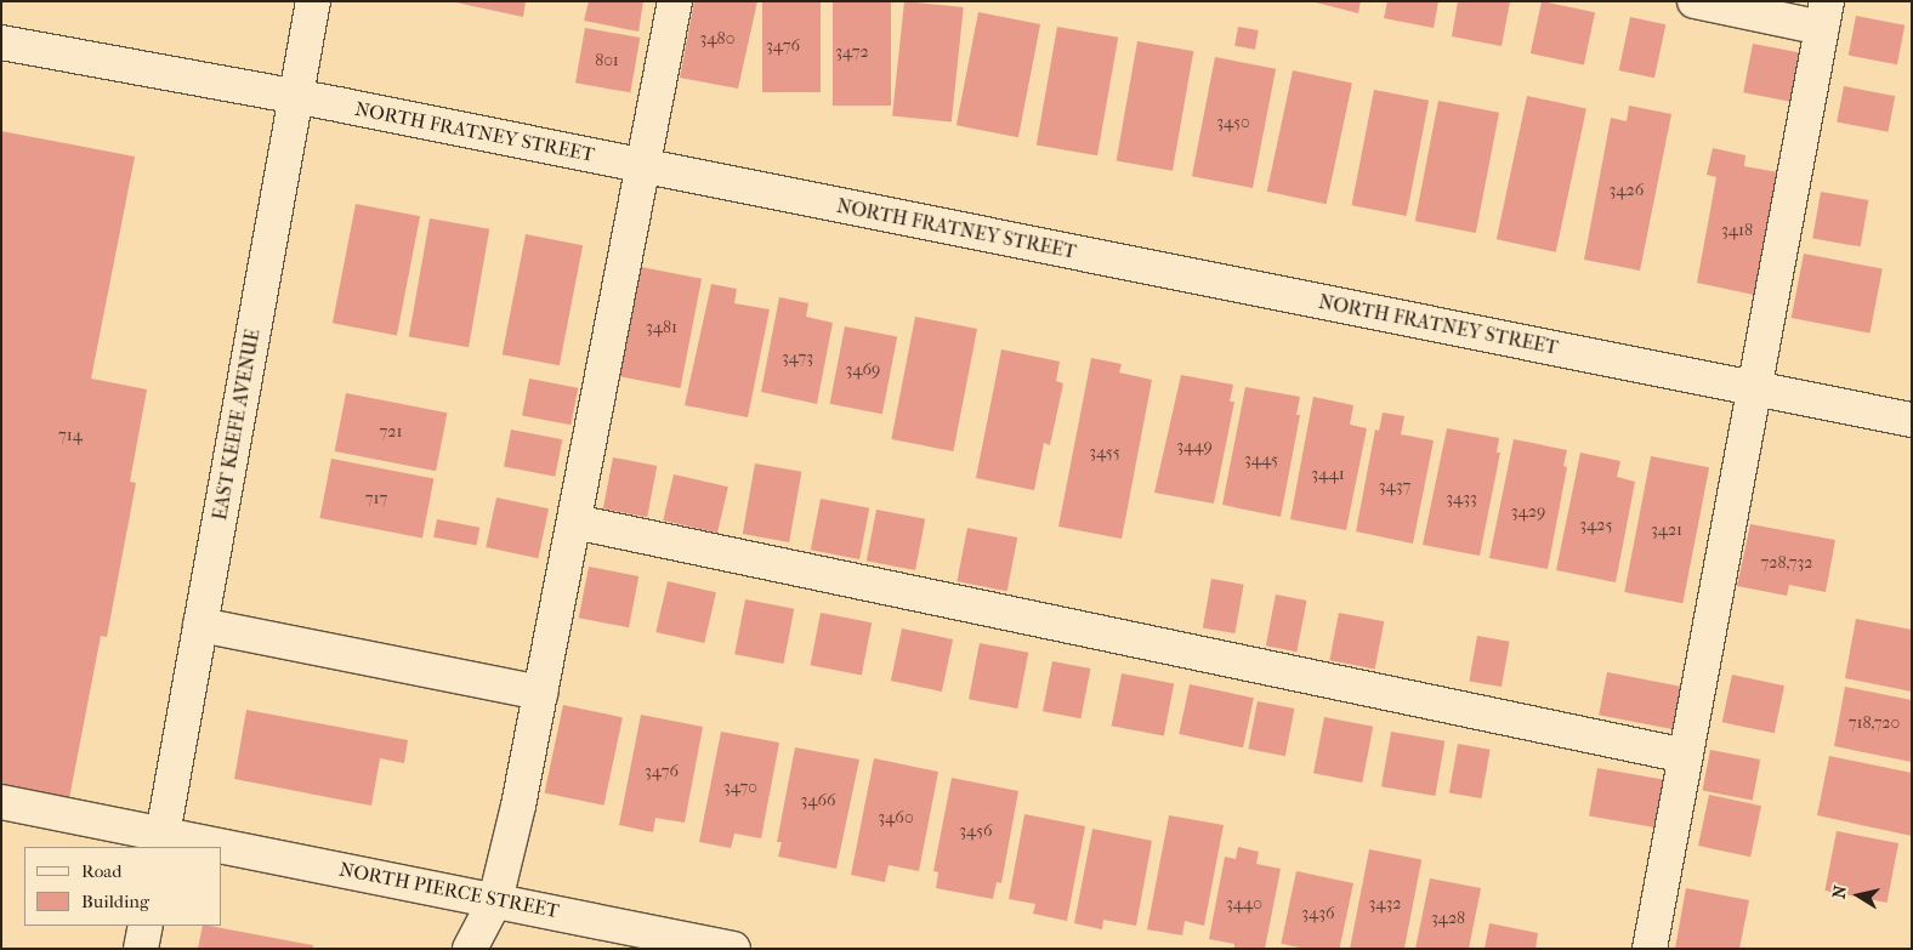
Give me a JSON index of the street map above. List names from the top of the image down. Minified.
{"streets":{"street":["NORTH FRATNEY STREET","EAST KEEFE AVENUE","NORTH PIERCE STREET"]},"crossings":[["NORTH FRATNEY STREET","EAST KEEFE AVENUE"],["EAST KEEFE AVENUE","NORTH PIERCE STREET"]],"house_numbers":["3480","3476","3472","801","3450","3426","3418","3481","3473","3469","721","714","3449","3455","3445","3441","3437","717","3433","3429","3425","3421","728,732","718,720","3476","3470","3466","3460","3456","3440","3432","3436","3428"],"legend":["Road","Building"],"north":"left"}
